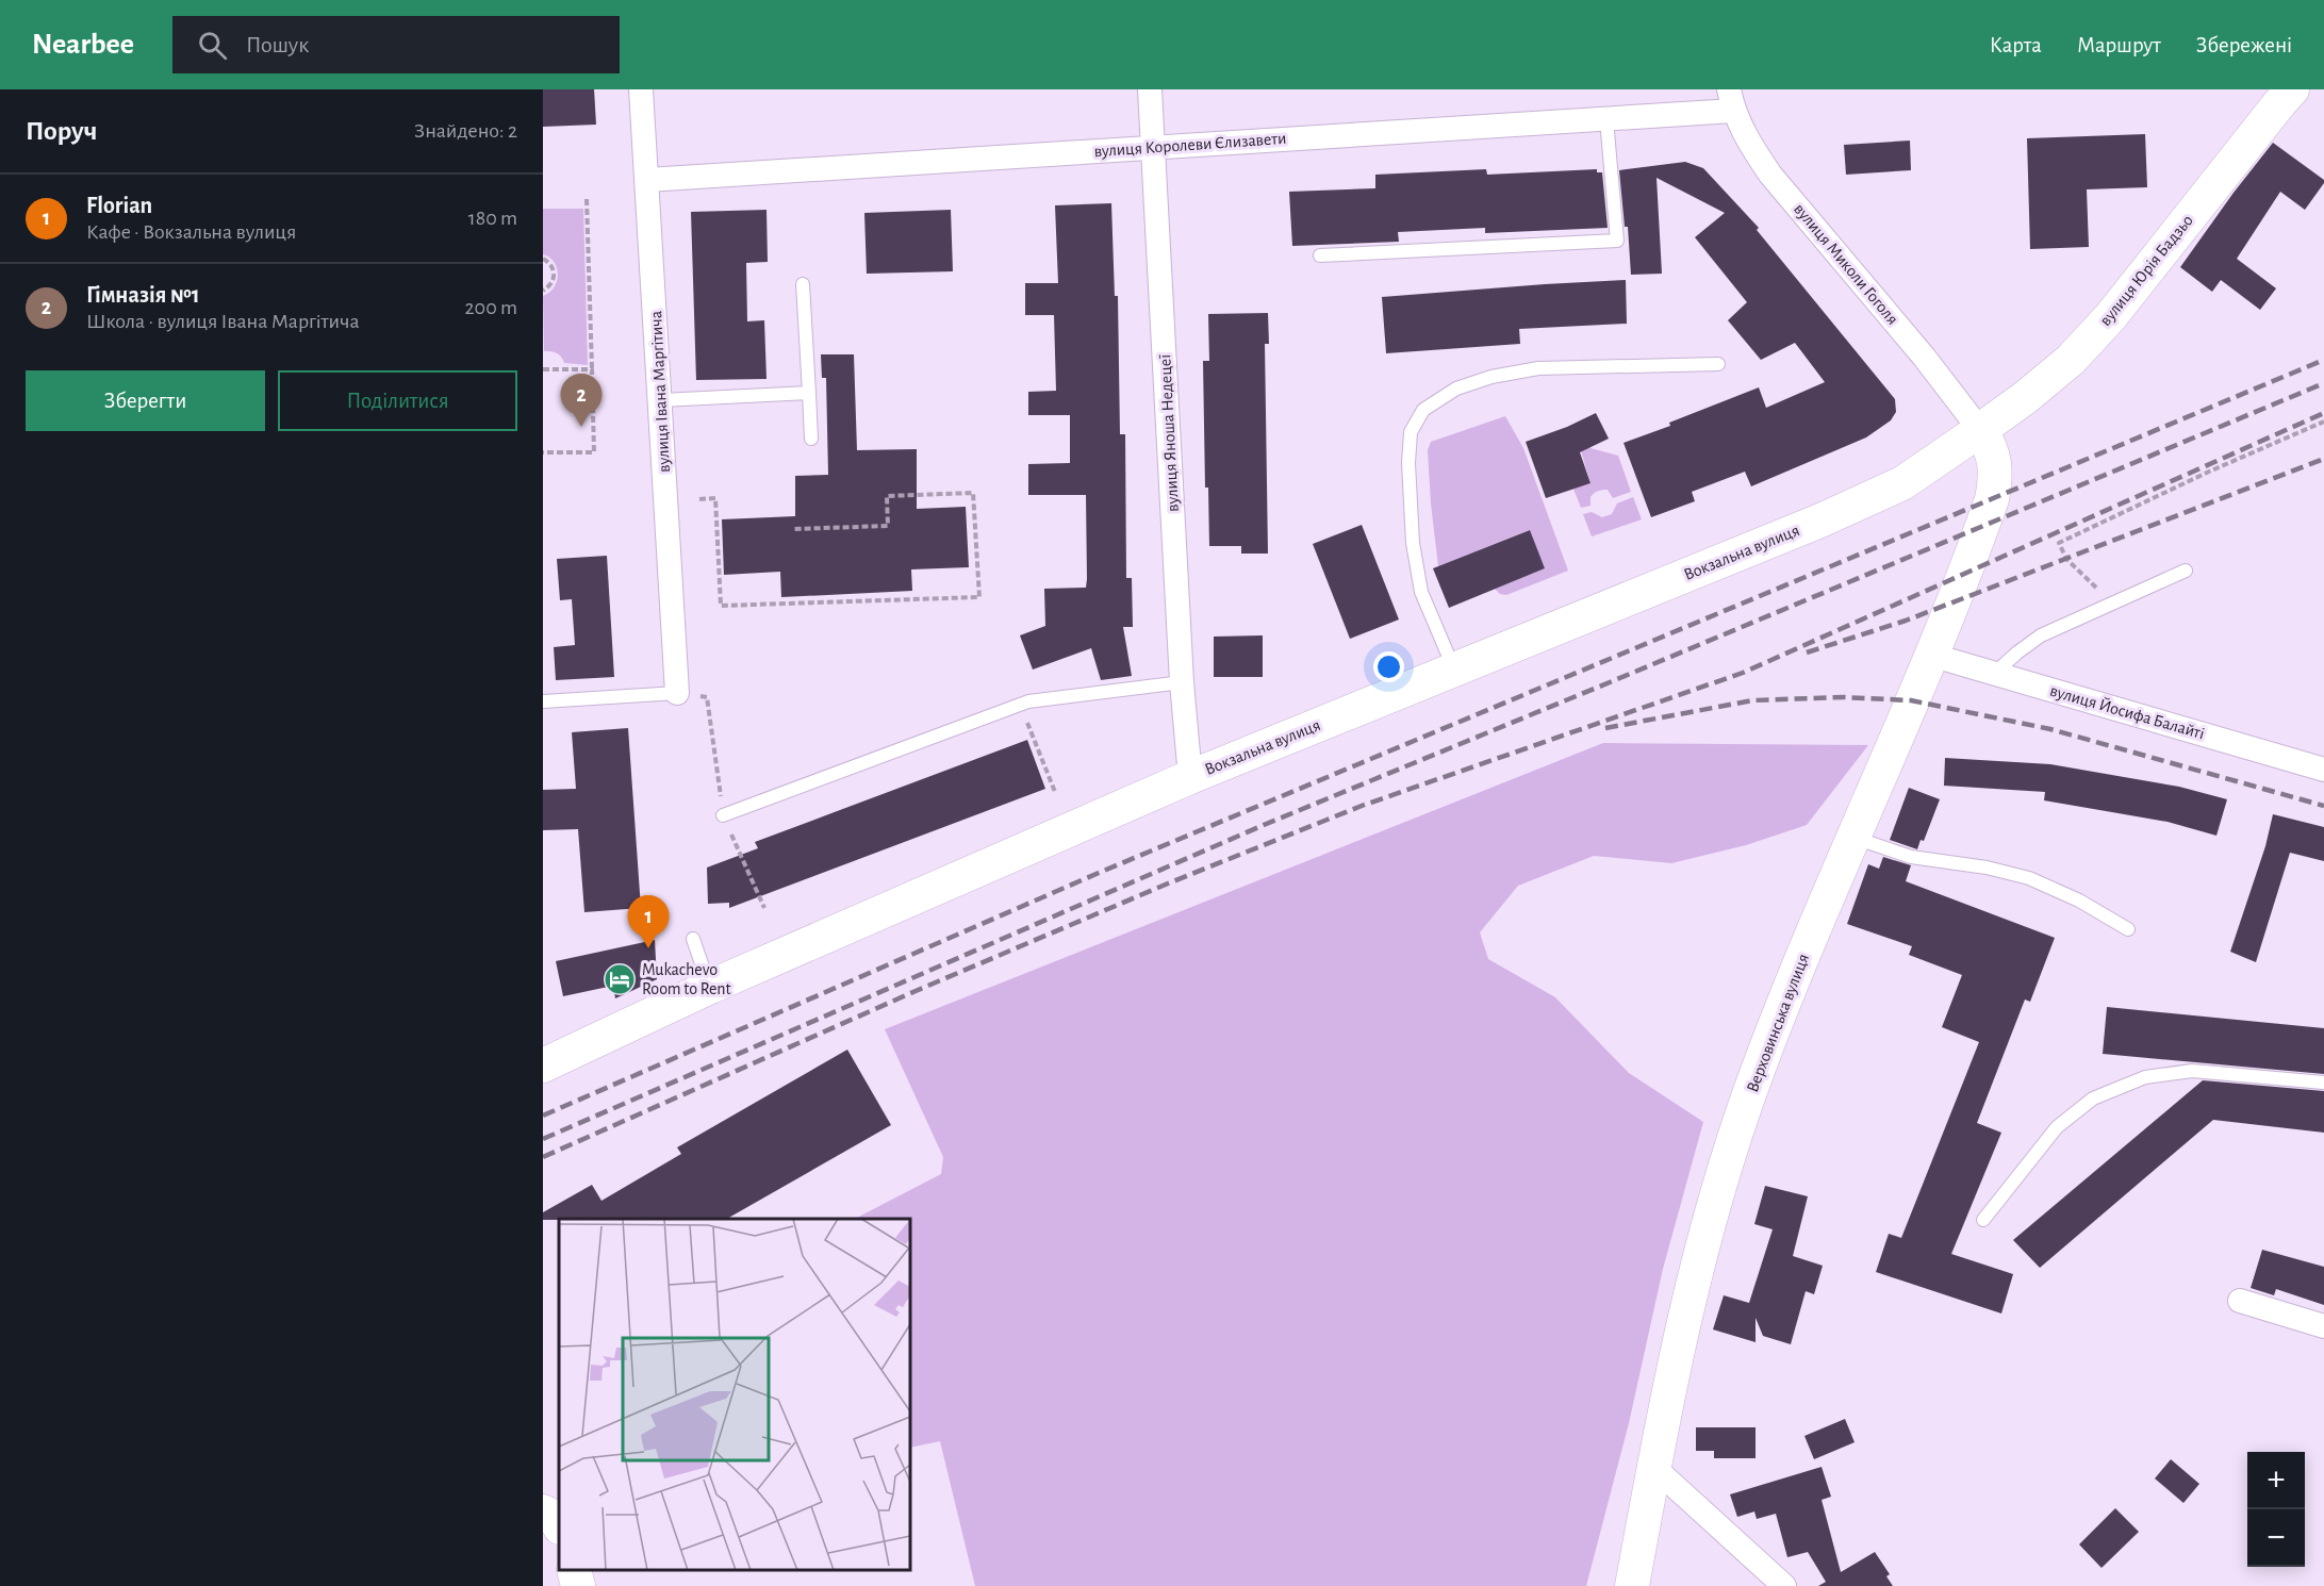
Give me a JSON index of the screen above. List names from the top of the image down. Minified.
{"streets":{"street":["вулиця Королеви Єлизавети","вулиця Миколи Гоголя","вулиця Юрія Бадзьо","вулиця Івана Маргітича","вулиця Яноша Недецеї","Вокзальна вулиця","вулиця Йосифа Балайті","Верховинська вулиця"]},"crossings":[["вулиця Королеви Єлизавети","вулиця Миколи Гоголя"],["вулиця Королеви Єлизавети","вулиця Івана Маргітича"],["вулиця Королеви Єлизавети","вулиця Яноша Недецеї"],["вулиця Миколи Гоголя","вулиця Юрія Бадзьо"],["вулиця Миколи Гоголя","Вокзальна вулиця"],["вулиця Миколи Гоголя","Верховинська вулиця"],["вулиця Юрія Бадзьо","Вокзальна вулиця"],["вулиця Юрія Бадзьо","Верховинська вулиця"],["вулиця Яноша Недецеї","Вокзальна вулиця"],["Вокзальна вулиця","Верховинська вулиця"],["вулиця Йосифа Балайті","Верховинська вулиця"]],"places":{"hotel":["Mukachevo Room to Rent"]},"page":{"header":"Nearbee","search":"Пошук","nav":["Карта","Маршрут","Збережені"],"heading":["Поруч","Знайдено: 2"],"list":[{"mark":"1","name":"Florian","note":"Кафе · Вокзальна вулиця","value":"180 m"},{"mark":"2","name":"Гімназія №1","note":"Школа · вулиця Івана Маргітича","value":"200 m"}],"buttons":["Зберегти","Поділитися"],"pins":["2","1"],"map_buttons":["+","−"]}}
